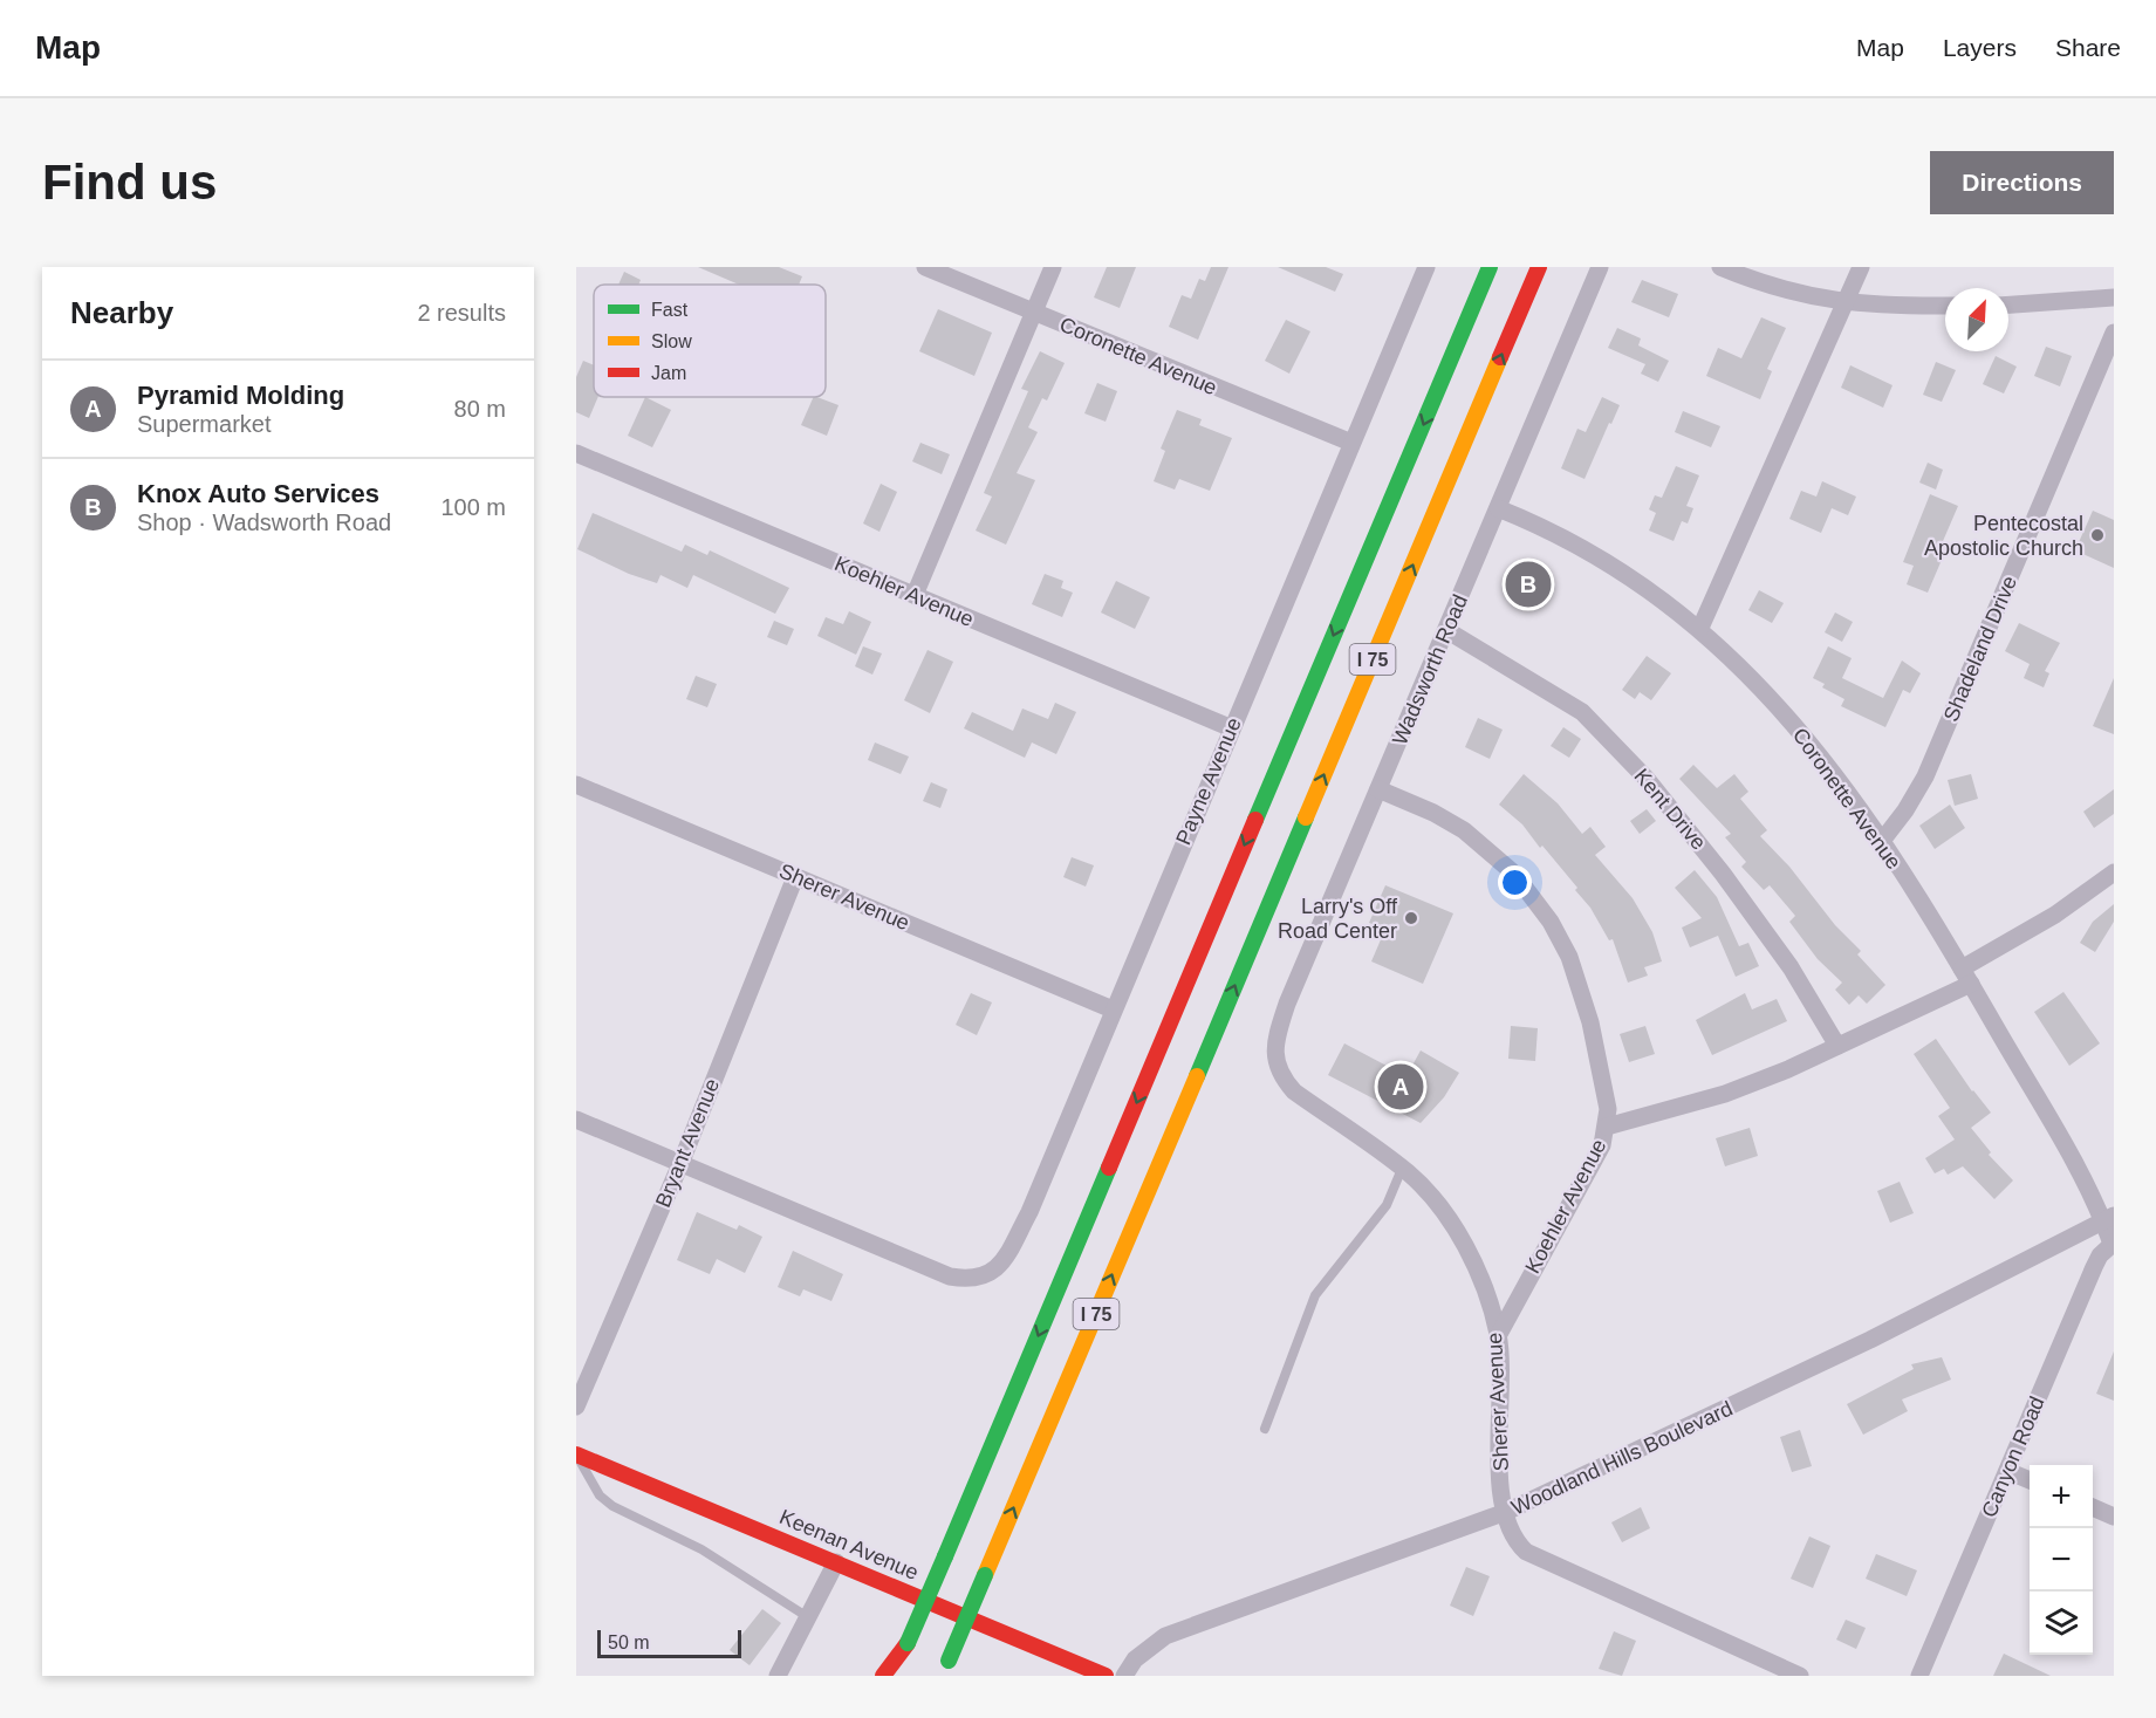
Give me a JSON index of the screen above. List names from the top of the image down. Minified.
{"streets":{"main road":["I 75","Keenan Avenue"],"street":["Coronette Avenue","Koehler Avenue","Shadeland Drive","Wadsworth Road","Payne Avenue","Kent Drive","Sherer Avenue","Bryant Avenue","Canyon Road","Woodland Hills Boulevard"]},"crossings":[["Coronette Avenue","Shadeland Drive"],["Coronette Avenue","Wadsworth Road"],["Coronette Avenue","Payne Avenue"],["Coronette Avenue","Canyon Road"],["Coronette Avenue","Woodland Hills Boulevard"],["Koehler Avenue","Wadsworth Road"],["Koehler Avenue","Payne Avenue"],["Koehler Avenue","Sherer Avenue"],["Wadsworth Road","Kent Drive"],["Wadsworth Road","Sherer Avenue"],["Payne Avenue","Sherer Avenue"],["Payne Avenue","Bryant Avenue"],["Sherer Avenue","Bryant Avenue"],["Sherer Avenue","Woodland Hills Boulevard"]],"places":["Pentecostal Apostolic Church","Larry's Off Road Center"],"legend":["Fast","Slow","Jam"],"scale_bar":"50 m","north":"top right","page":{"header":"Map","nav":["Map","Layers","Share"],"buttons":"Directions","title":"Find us","heading":["Nearby","2 results"],"list":[{"mark":"A","name":"Pyramid Molding","note":"Supermarket","value":"80 m"},{"mark":"B","name":"Knox Auto Services","note":"Shop · Wadsworth Road","value":"100 m"}],"pins":["B","A"],"map_buttons":["+","−"],"scale":"50 m"}}
